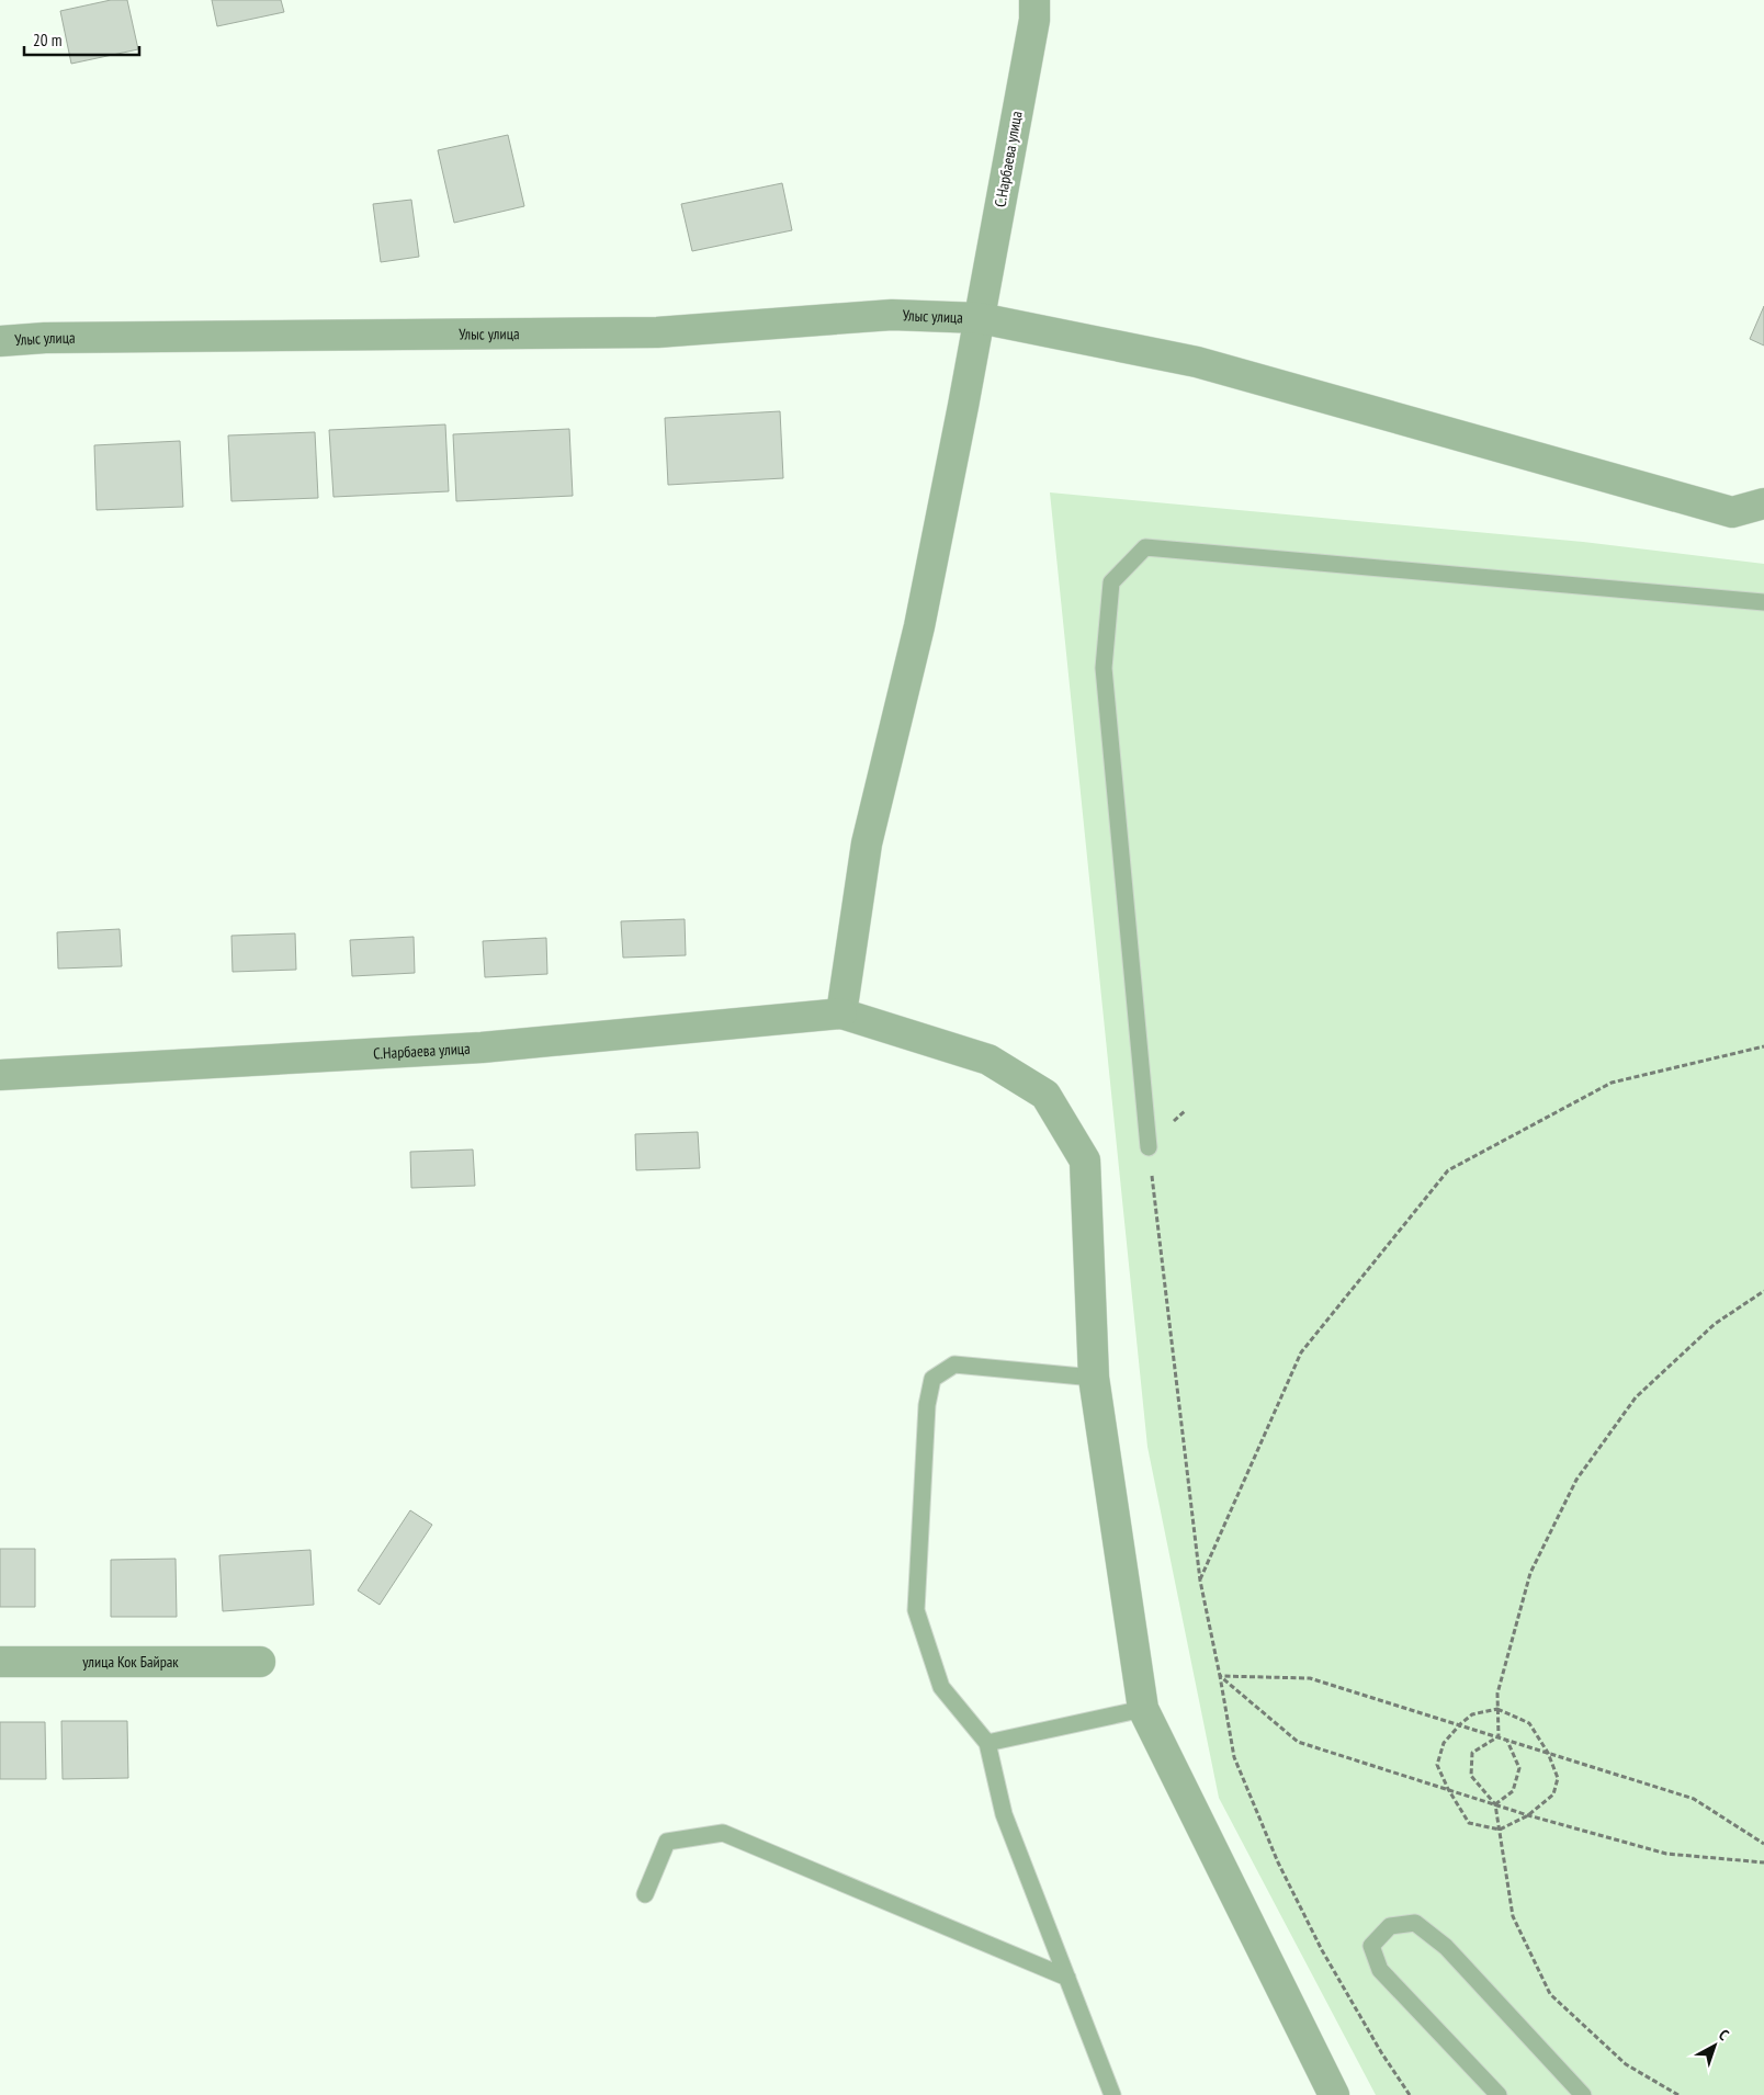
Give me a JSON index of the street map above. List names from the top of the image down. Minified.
{"streets":{"street":["С.Нарбаева улица","Улыс улица","улица Кок Байрак"]},"crossings":[["С.Нарбаева улица","Улыс улица"]],"scale_bar":"20 m","north":"top right"}
